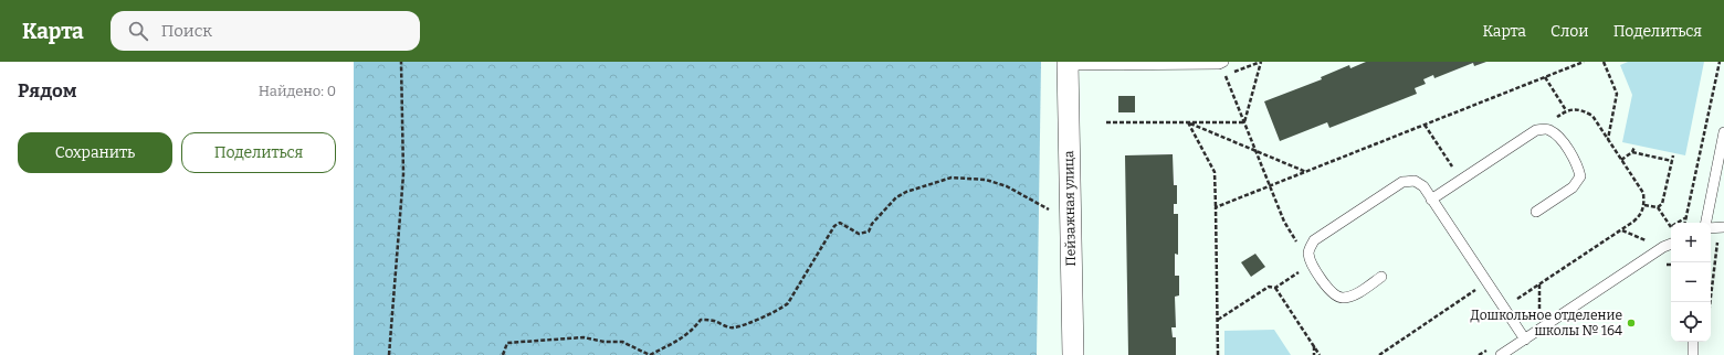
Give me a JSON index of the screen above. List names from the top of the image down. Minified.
{"streets":{"street":["Пейзажная улица"]},"places":["Дошкольное отделение школы № 164"],"page":{"header":"Карта","search":"Поиск","nav":["Карта","Слои","Поделиться"],"heading":["Рядом","Найдено: 0"],"buttons":["Сохранить","Поделиться"],"map_buttons":["+","−"]}}
